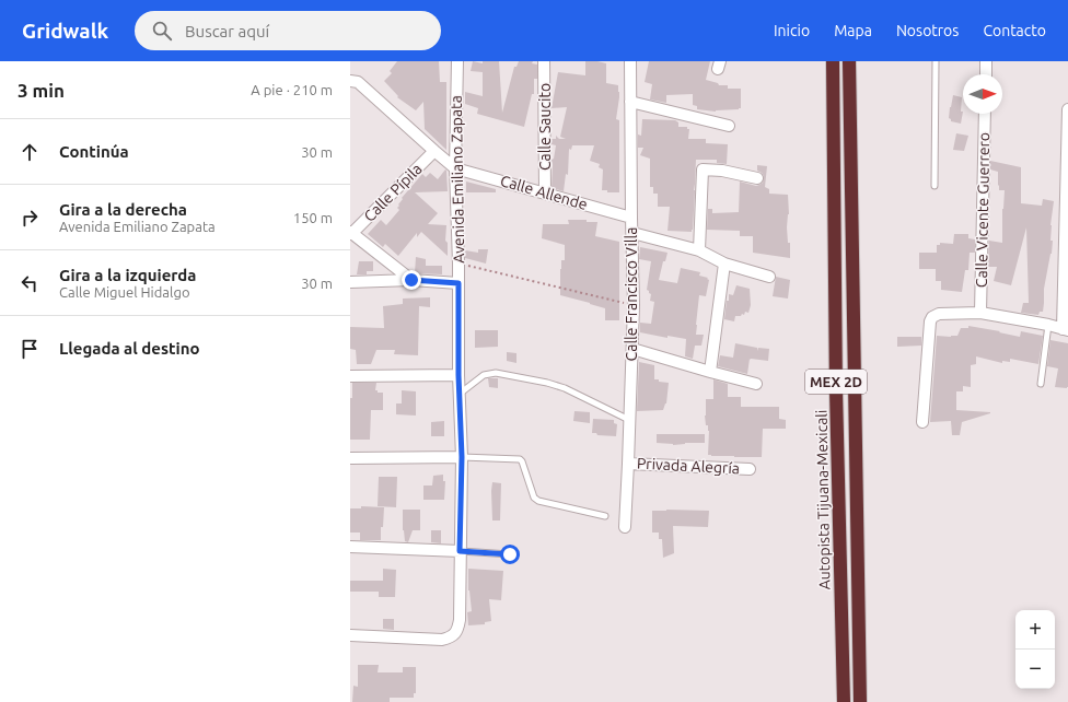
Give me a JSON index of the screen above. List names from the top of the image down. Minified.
{"streets":{"highway":["MEX 2D","Autopista Tijuana-Mexicali"],"street":["Calle Saucito","Avenida Emiliano Zapata","Calle Pípila","Calle Allende","Calle Vicente Guerrero","Calle Francisco Villa","Privada Alegría"]},"crossings":[["Calle Saucito","Calle Allende"],["Avenida Emiliano Zapata","Calle Allende"],["Calle Allende","Calle Francisco Villa"],["Calle Francisco Villa","Privada Alegría"]],"north":"right","page":{"header":"Gridwalk","search":"Buscar aquí","nav":["Inicio","Mapa","Nosotros","Contacto"],"heading":["3 min","A pie · 210 m"],"list":[["Continúa","30 m"],["Gira a la derecha","Avenida Emiliano Zapata","150 m"],["Gira a la izquierda","Calle Miguel Hidalgo","30 m"],"Llegada al destino"],"map_buttons":["+","−"]}}
